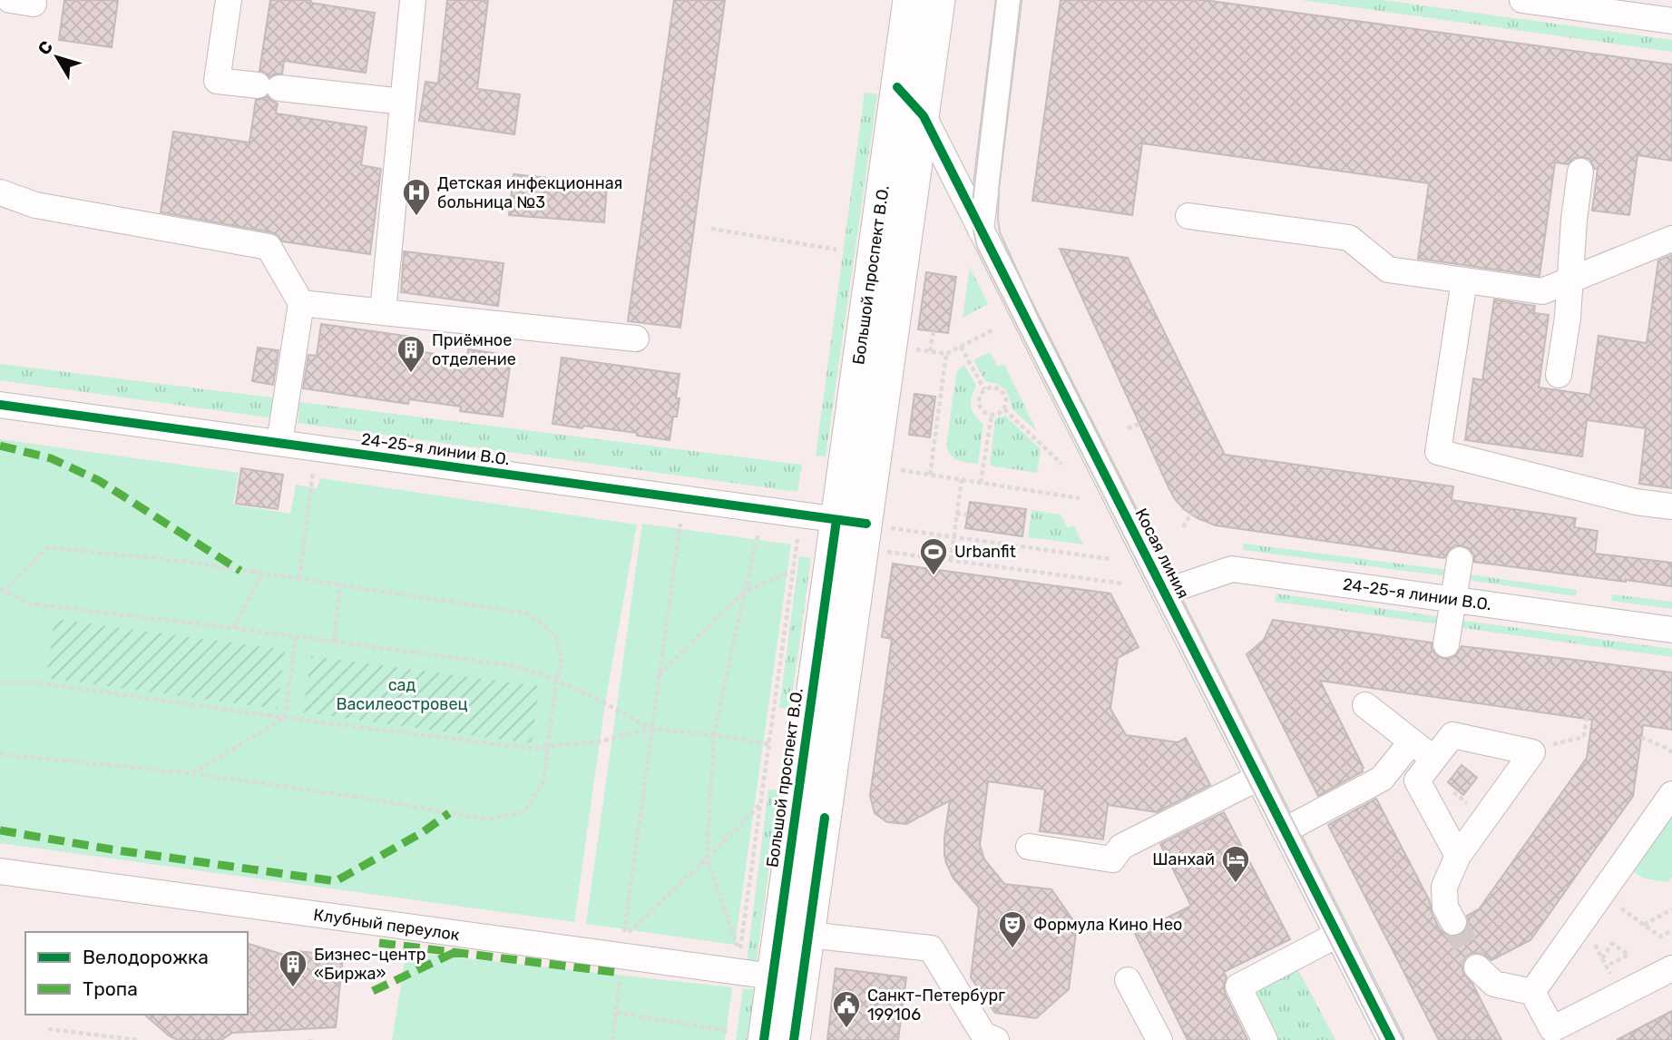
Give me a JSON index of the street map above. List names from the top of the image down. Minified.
{"streets":{"main road":["Большой проспект В.О."],"street":["24-25-я линии В.О.","Косая линия","Клубный переулок"]},"crossings":[["Большой проспект В.О.","24-25-я линии В.О."],["Большой проспект В.О.","Косая линия"],["Большой проспект В.О.","Клубный переулок"],["24-25-я линии В.О.","Косая линия"]],"parks":["сад Василеостровец"],"places":{"hospital":["Детская инфекционная больница №3"],"building":["Приёмное отделение","Бизнес-центр «Биржа»"],"sports":["Urbanfit"],"hotel":["Шанхай"],"theatre":["Формула Кино Нео"],"public building":["Санкт-Петербург 199106"]},"legend":["Велодорожка","Тропа"],"north":"top left"}
